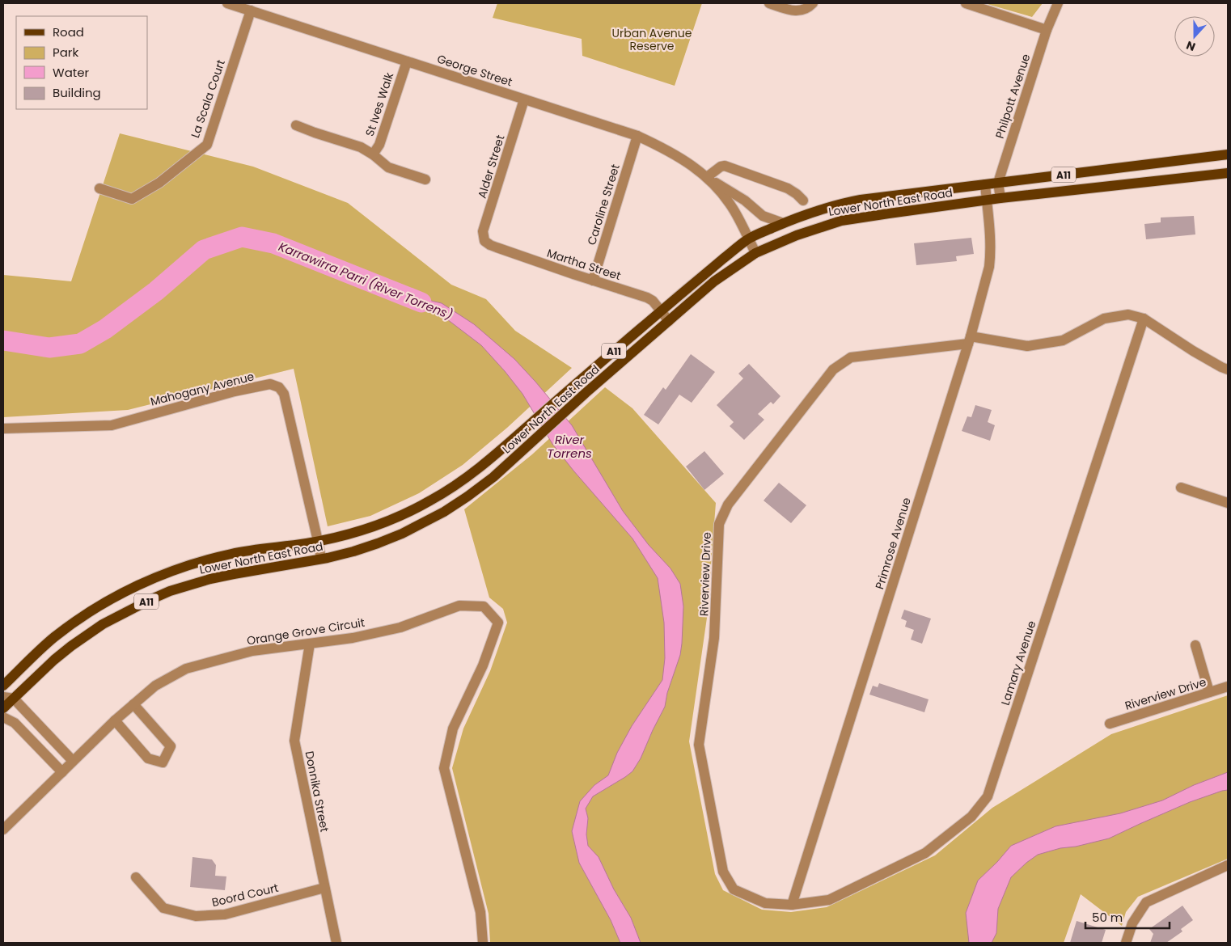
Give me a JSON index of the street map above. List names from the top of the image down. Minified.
{"streets":{"main road":["A11","Lower North East Road"],"street":["George Street","Philpott Avenue","La Scala Court","St Ives Walk","Alder Street","Caroline Street","Martha Street","Mahogany Avenue","Primrose Avenue","Riverview Drive","Orange Grove Circuit","Lamary Avenue","Donnika Street","Boord Court"]},"crossings":[["George Street","La Scala Court"],["George Street","St Ives Walk"],["George Street","Alder Street"],["George Street","Lower North East Road"],["George Street","Caroline Street"],["Philpott Avenue","Lower North East Road"],["Alder Street","Martha Street"],["Lower North East Road","Martha Street"],["Lower North East Road","Mahogany Avenue"],["Lower North East Road","Primrose Avenue"],["Caroline Street","Martha Street"],["Primrose Avenue","Riverview Drive"],["Primrose Avenue","Lamary Avenue"],["Riverview Drive","Lamary Avenue"],["Orange Grove Circuit","Donnika Street"],["Donnika Street","Boord Court"]],"water":["Karrawirra Parri (River Torrens)","River Torrens"],"parks":["Urban Avenue Reserve"],"legend":["Road","Park","Water","Building"],"scale_bar":"50 m","north":"bottom"}
